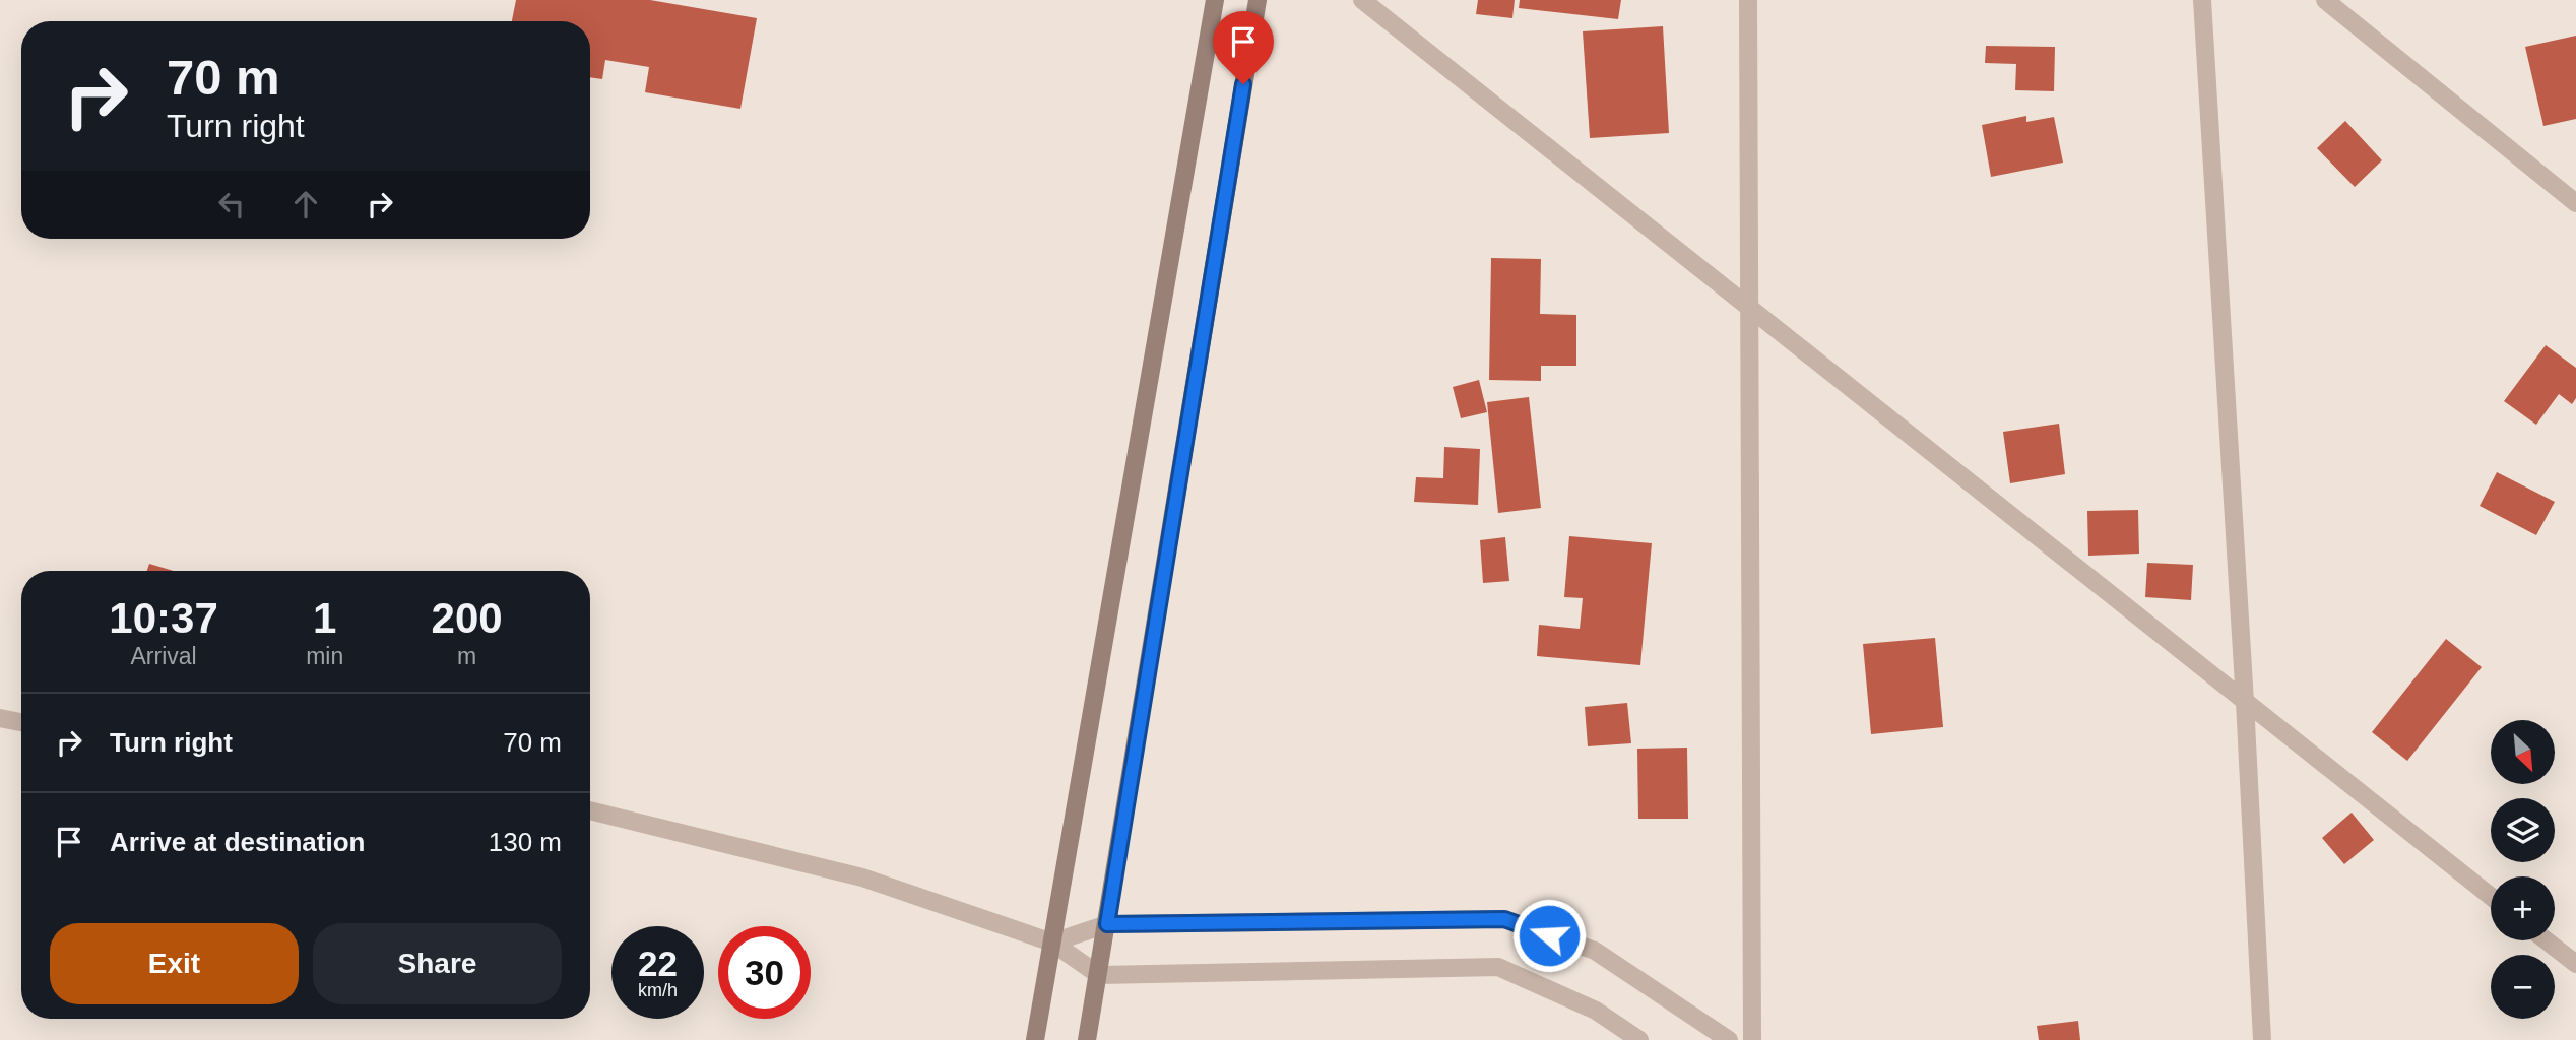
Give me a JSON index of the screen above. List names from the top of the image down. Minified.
{"north":"bottom right","page":{"turn":["70 m","Turn right"],"eta":["10:37","Arrival","1","min","200","m"],"list":[{"name":"Turn right","value":"70 m"},{"name":"Arrive at destination","value":"130 m"}],"map_buttons":["+","−"],"buttons":["Exit","Share"],"speed":"22 km/h","limit":"30"}}
